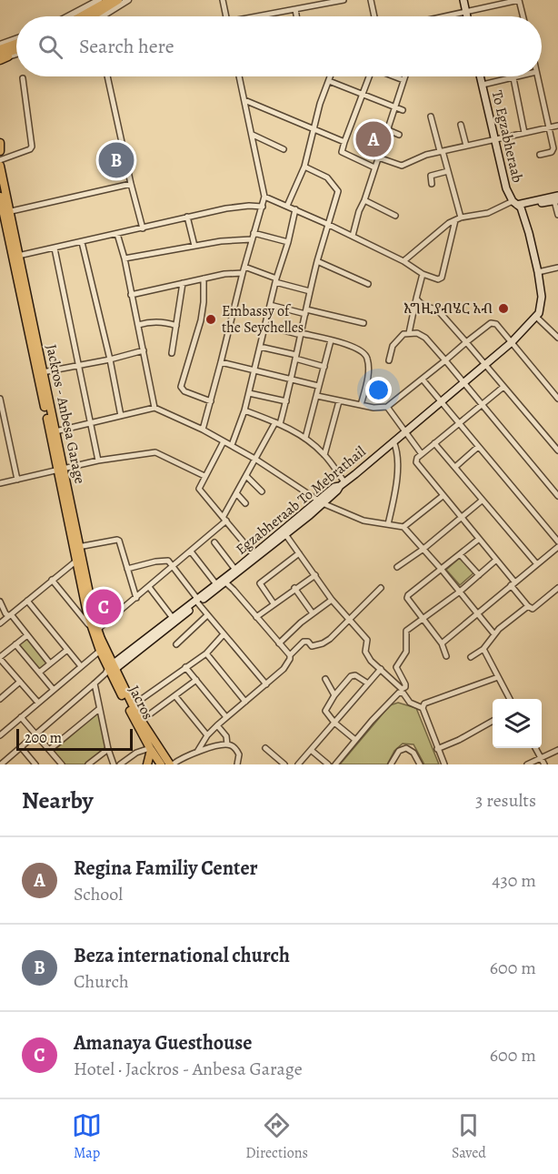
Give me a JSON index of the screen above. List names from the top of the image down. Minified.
{"streets":{"main road":["To Egzabheraab","Jackros - Anbesa Garage","Egzabheraab To Mebrathail","Jacros"]},"crossings":[["Jackros - Anbesa Garage","Egzabheraab To Mebrathail"],["Jackros - Anbesa Garage","Jacros"],["Egzabheraab To Mebrathail","Jacros"]],"places":["እግዚያብሄር አብ","Embassy of the Seychelles"],"scale_bar":"200 m","page":{"search":"Search here","pins":["A","B","C"],"scale":"200 m","heading":["Nearby","3 results"],"list":[{"mark":"A","name":"Regina Familiy Center","note":"School","value":"430 m"},{"mark":"B","name":"Beza international church","note":"Church","value":"600 m"},{"mark":"C","name":"Amanaya Guesthouse","note":"Hotel · Jackros - Anbesa Garage","value":"600 m"}],"nav":["Map","Directions","Saved"]}}
